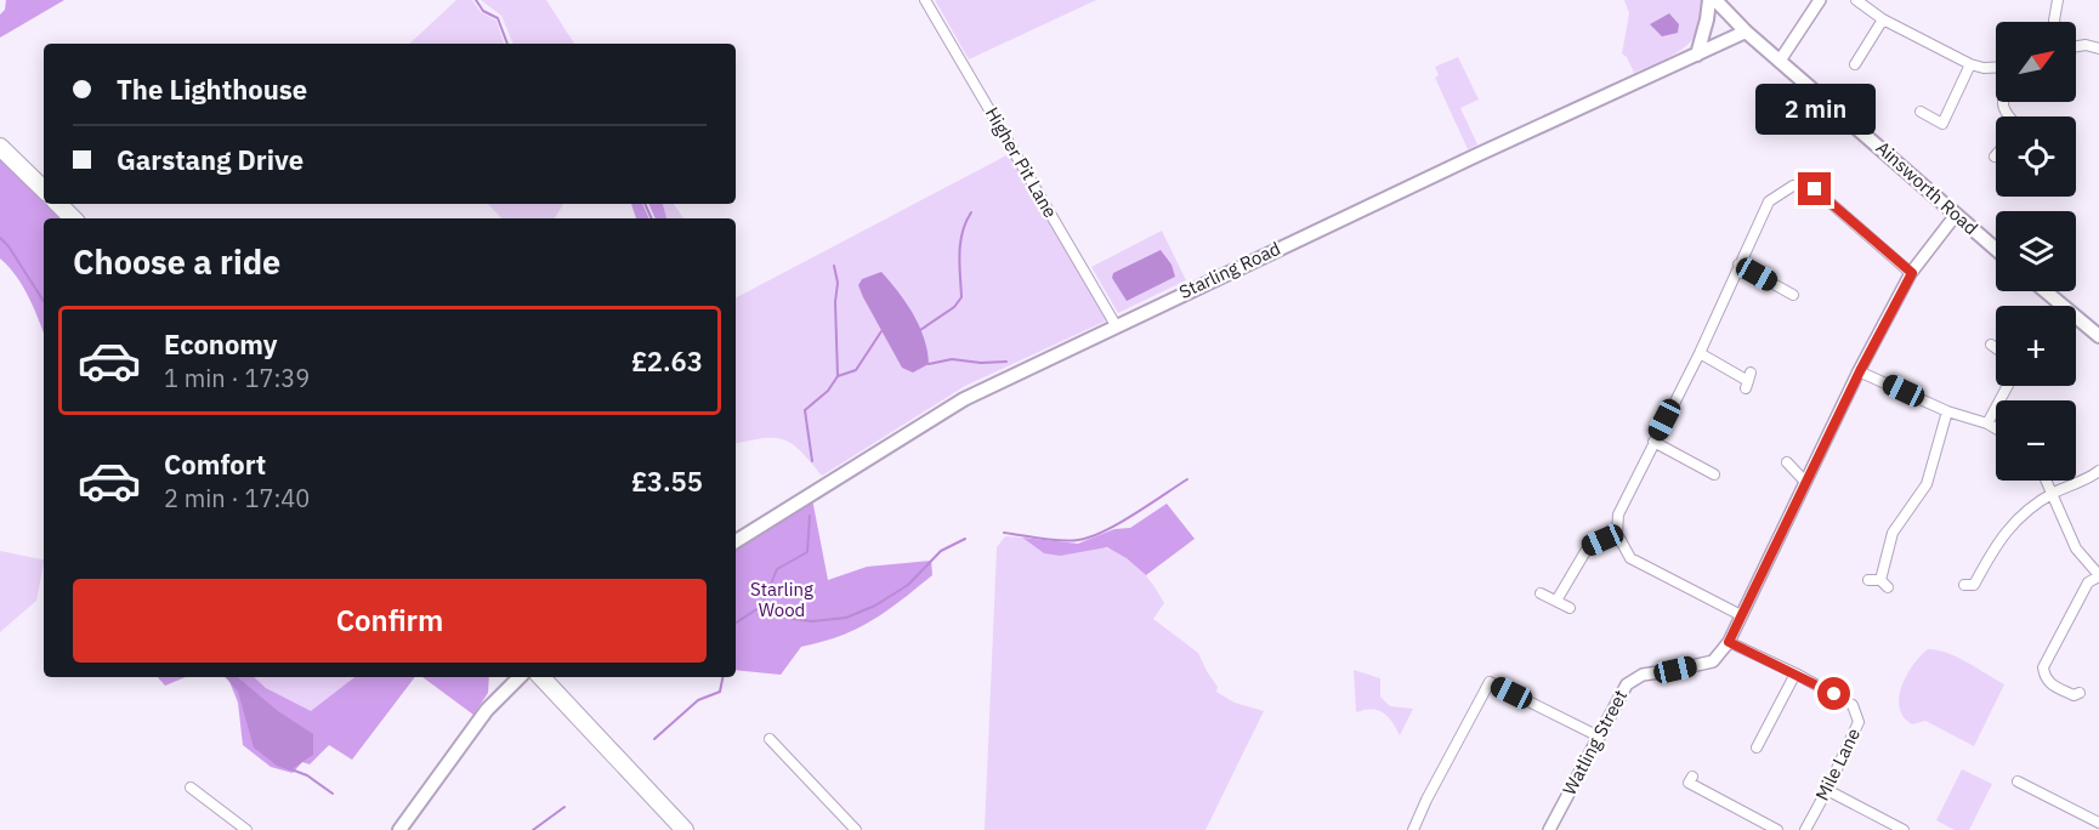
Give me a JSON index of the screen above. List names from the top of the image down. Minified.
{"streets":{"main road":["Ainsworth Road","Starling Road"],"street":["Higher Pit Lane","Watling Street","Mile Lane"]},"crossings":[["Higher Pit Lane","Starling Road"],["Ainsworth Road","Starling Road"],["Ainsworth Road","Watling Street"],["Watling Street","Mile Lane"]],"parks":["Starling Wood"],"north":"top right","page":{"map_buttons":["+","−"],"banner":["The Lighthouse","Garstang Drive"],"bubble":"2 min","heading":"Choose a ride","list":[{"name":"Economy","note":"1 min · 17:39","value":"£2.63"},{"name":"Comfort","note":"2 min · 17:40","value":"£3.55"}],"buttons":"Confirm"}}
